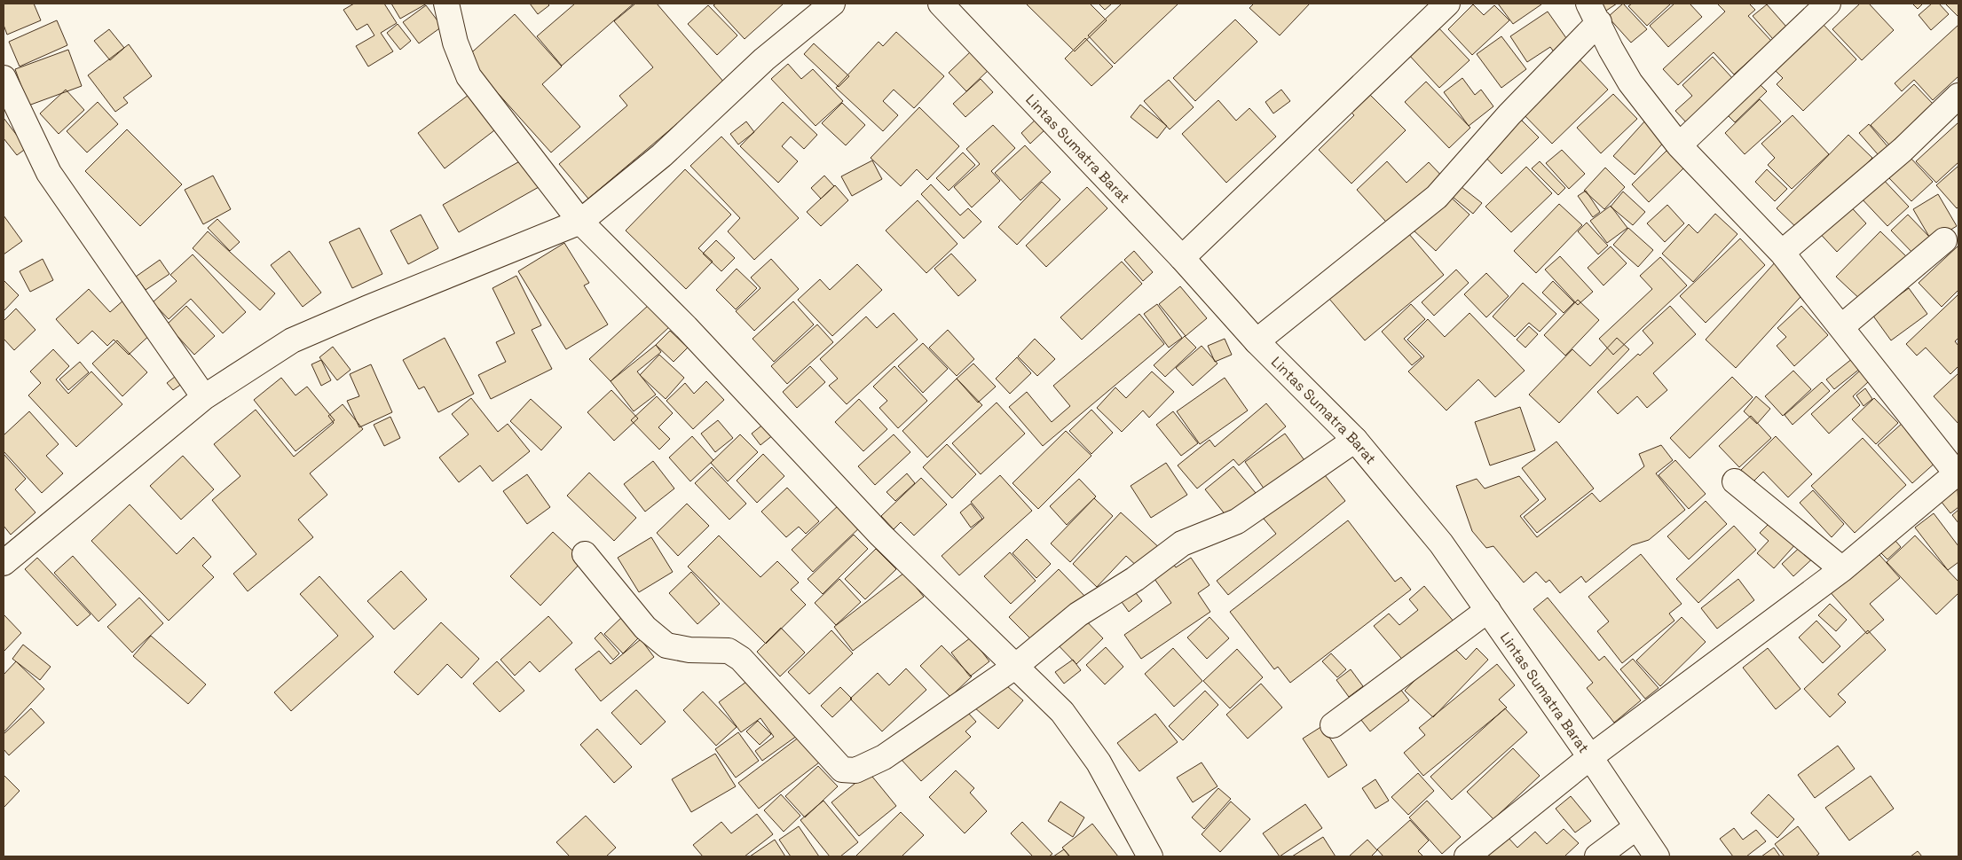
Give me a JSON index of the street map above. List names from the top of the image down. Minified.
{"streets":{"main road":["Lintas Sumatra Barat"]}}
